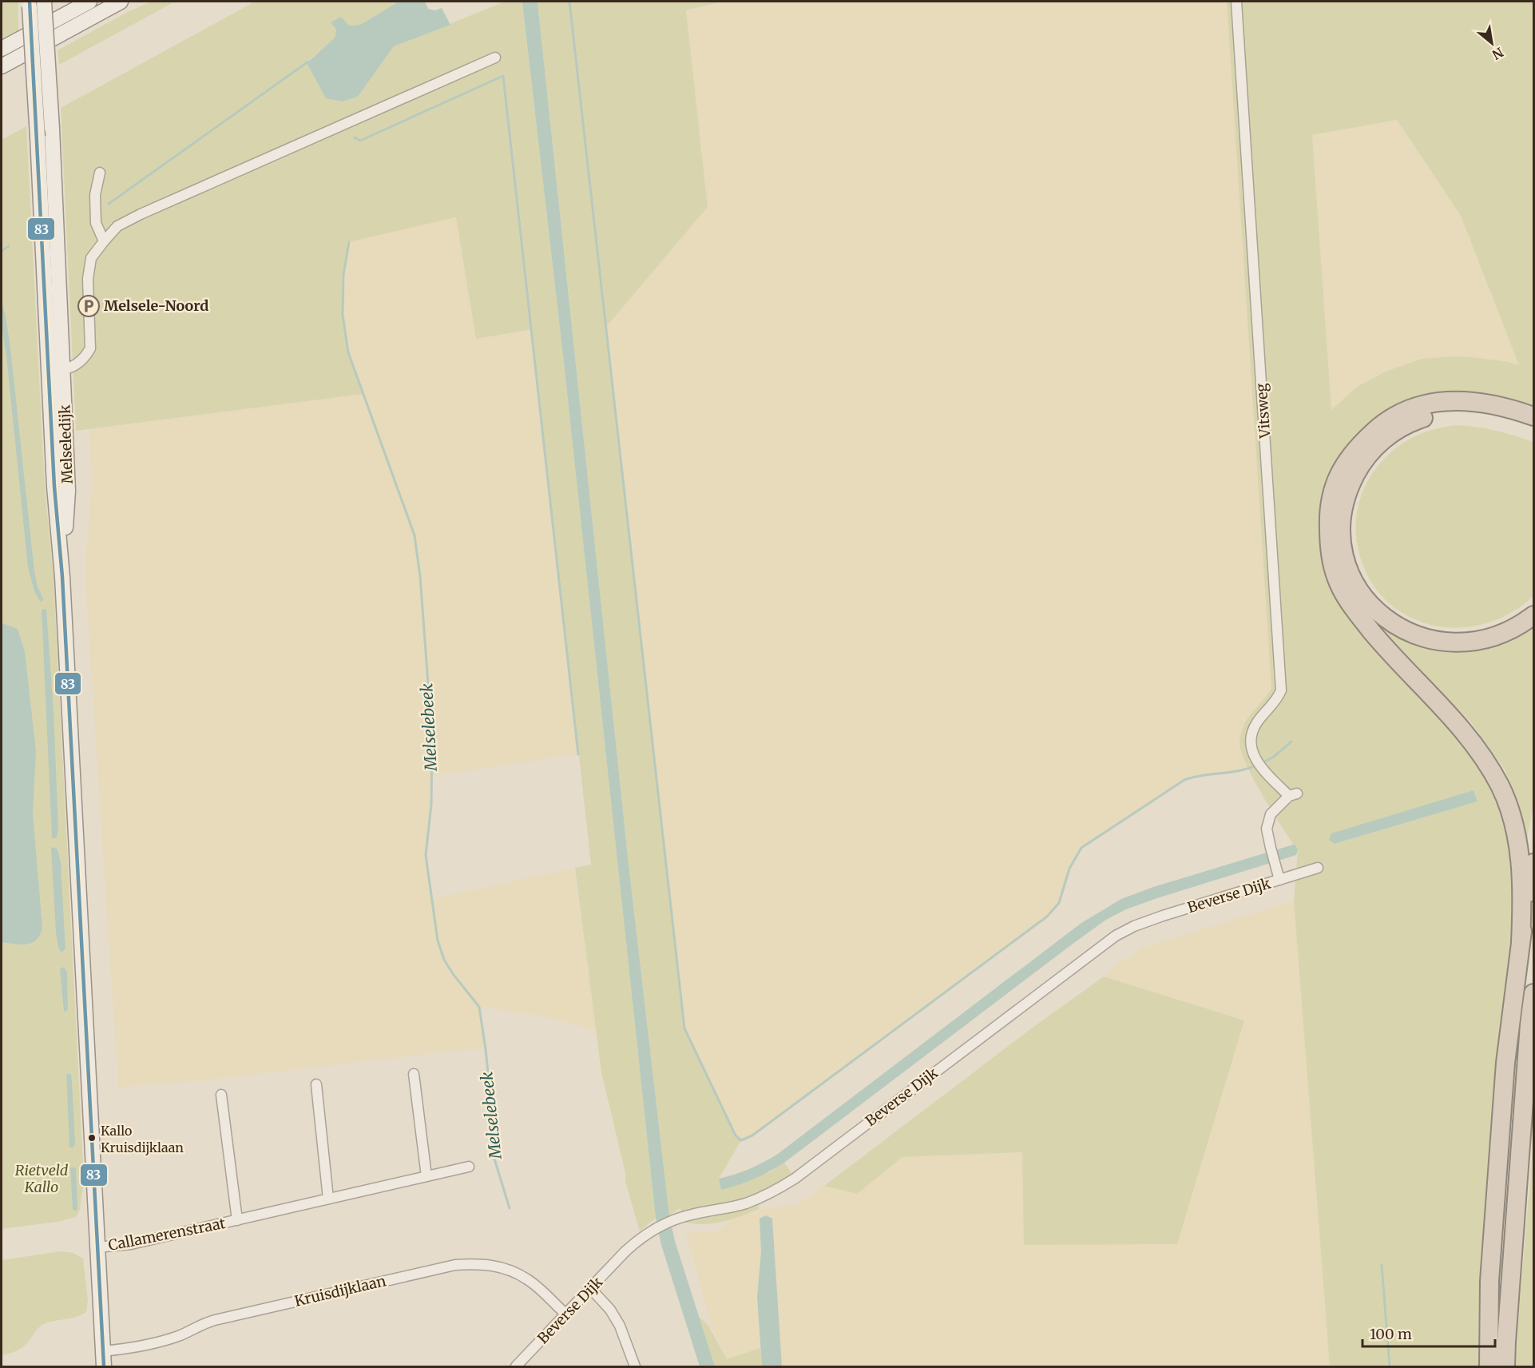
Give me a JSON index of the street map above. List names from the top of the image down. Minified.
{"streets":{"main road":["Melseledijk"],"street":["Vitsweg","Beverse Dijk","Callamerenstraat","Kruisdijklaan"]},"crossings":[["Vitsweg","Beverse Dijk"],["Melseledijk","Callamerenstraat"],["Melseledijk","Kruisdijklaan"],["Beverse Dijk","Kruisdijklaan"]],"water":["Melselebeek"],"parks":["Rietveld Kallo"],"places":{"parking":["Melsele-Noord"],"other":["Kallo Kruisdijklaan"]},"lines":["transit line 83"],"scale_bar":"100 m","north":"bottom right"}
